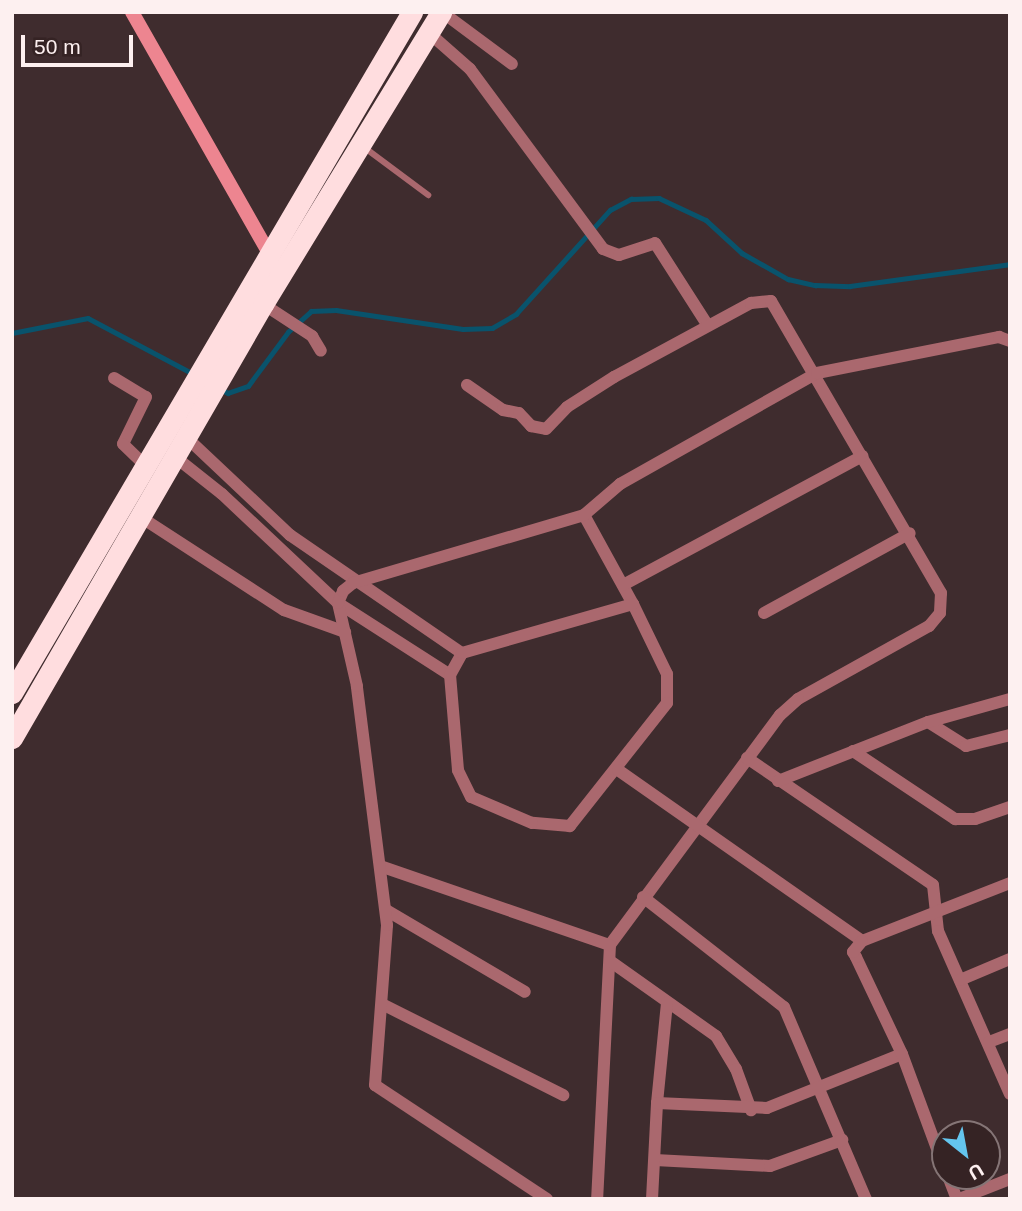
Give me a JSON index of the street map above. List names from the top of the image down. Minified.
{"scale_bar":"50 m","north":"bottom right"}
